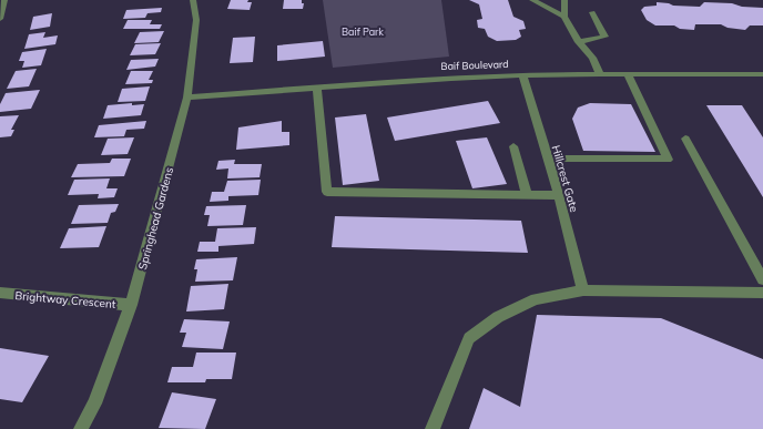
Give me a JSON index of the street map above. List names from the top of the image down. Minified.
{"streets":{"street":["Baif Boulevard","Hillcrest Gate","Springhead Gardens","Brightway Crescent"]},"crossings":[["Baif Boulevard","Hillcrest Gate"],["Baif Boulevard","Springhead Gardens"],["Springhead Gardens","Brightway Crescent"]],"parks":["Baif Park"]}
